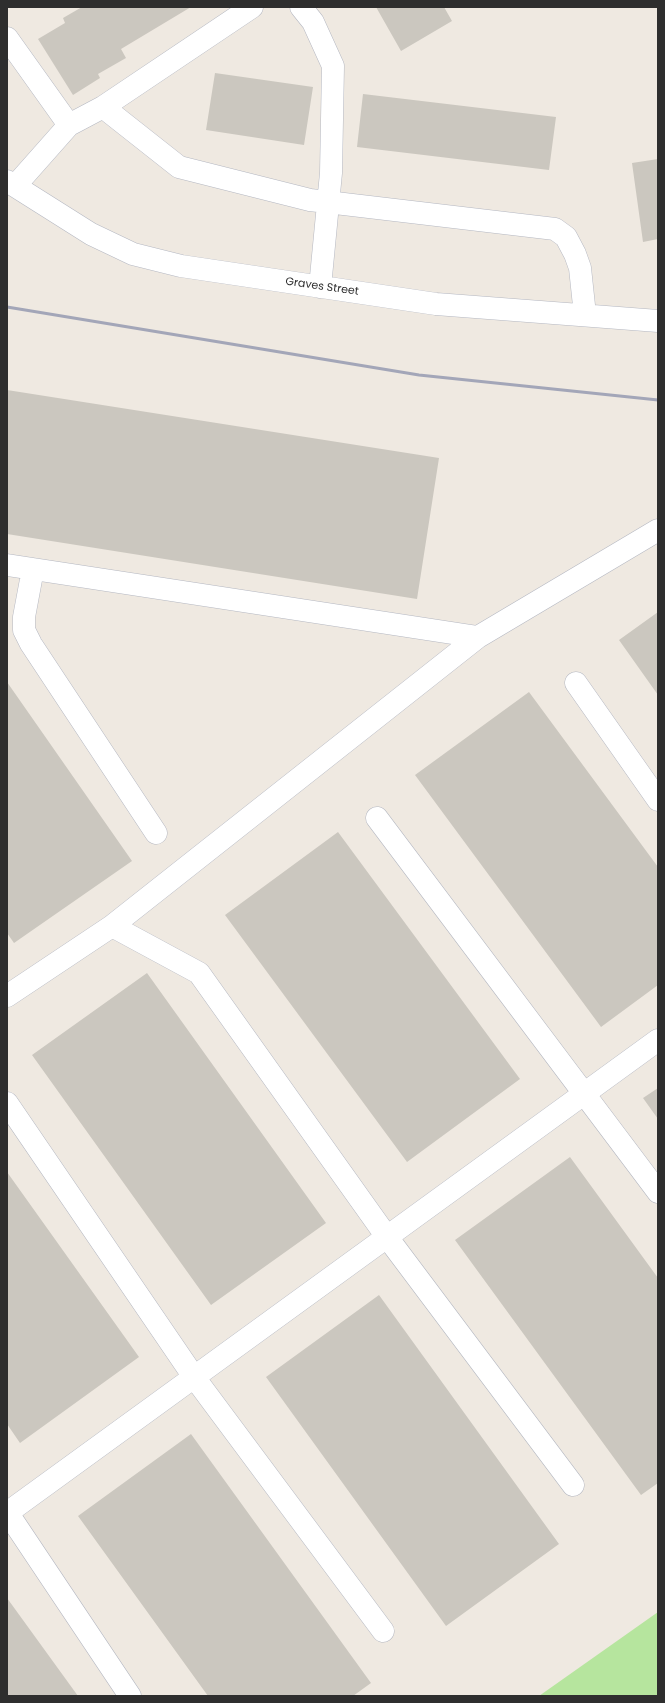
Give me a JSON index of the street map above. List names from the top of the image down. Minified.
{"streets":{"street":["Graves Street"]}}
